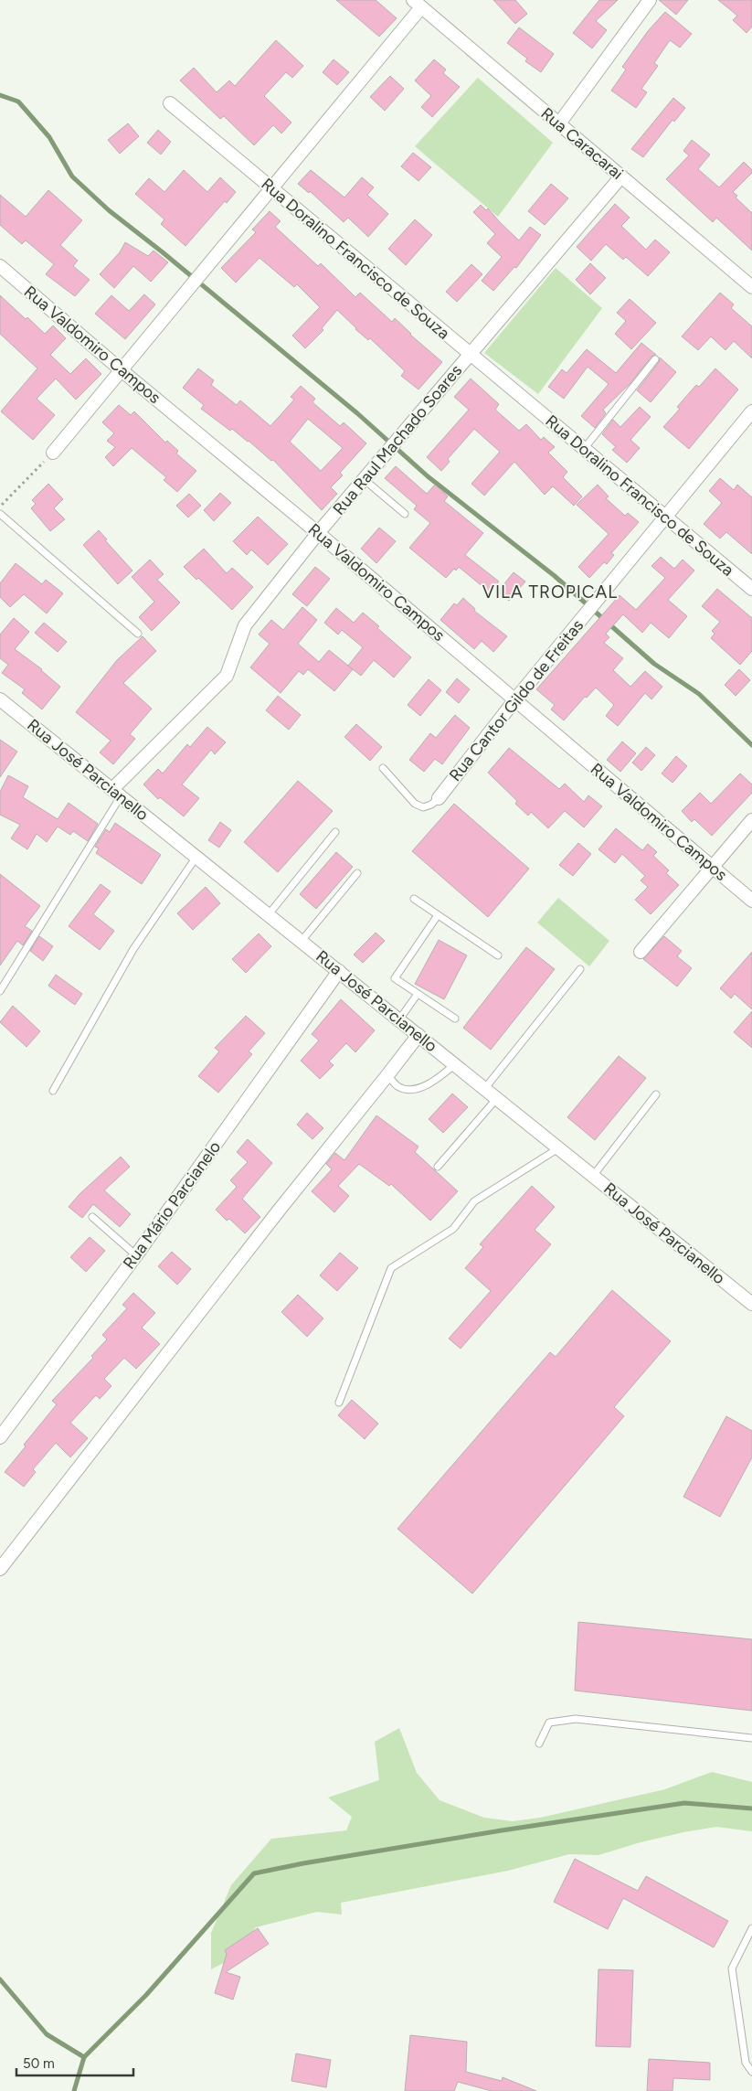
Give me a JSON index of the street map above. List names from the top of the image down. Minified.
{"streets":{"street":["Rua Caracarai","Rua Doralino Francisco de Souza","Rua Valdomiro Campos","Rua Raul Machado Soares","Rua Cantor Gildo de Freitas","Rua José Parcianello","Rua Mário Parcianelo"]},"crossings":[["Rua Caracarai","Rua Raul Machado Soares"],["Rua Doralino Francisco de Souza","Rua Raul Machado Soares"],["Rua Doralino Francisco de Souza","Rua Cantor Gildo de Freitas"],["Rua Valdomiro Campos","Rua Raul Machado Soares"],["Rua Valdomiro Campos","Rua Cantor Gildo de Freitas"],["Rua Raul Machado Soares","Rua José Parcianello"],["Rua José Parcianello","Rua Mário Parcianelo"]],"districts":["VILA TROPICAL"],"scale_bar":"50 m"}
